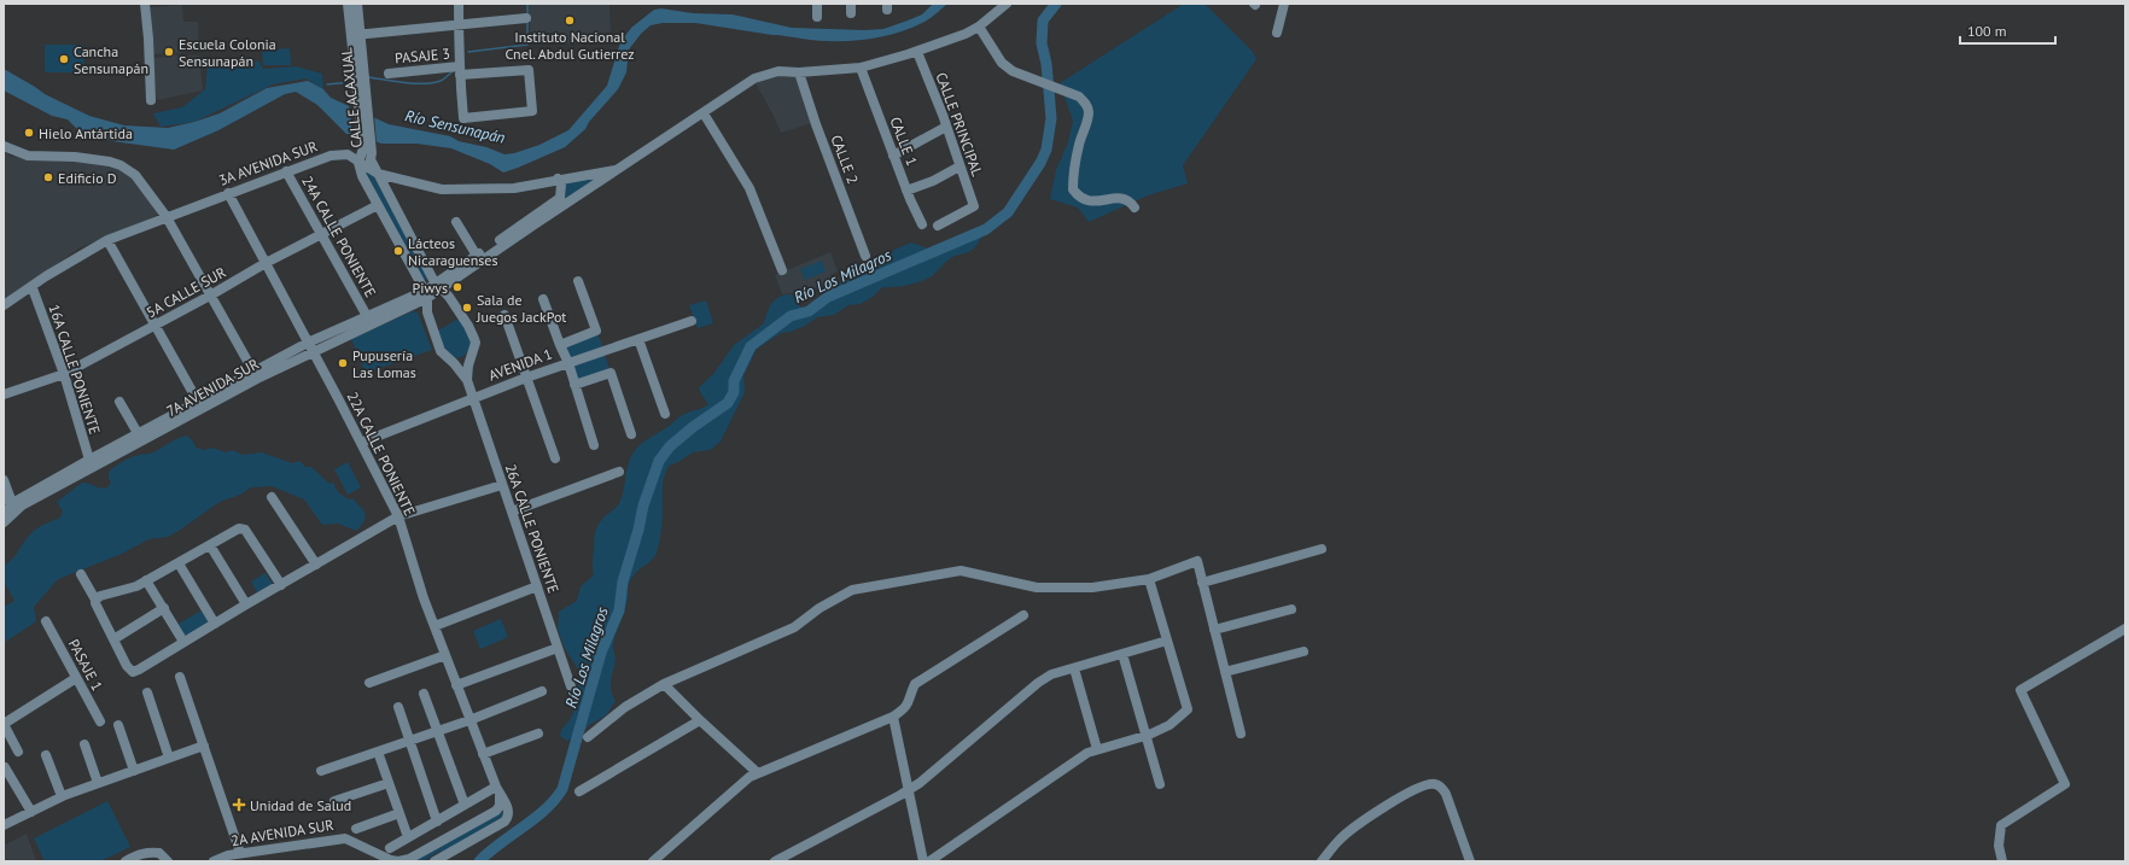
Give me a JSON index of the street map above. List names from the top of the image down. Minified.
{"streets":{"street":["PASAJE 3","CALLE ACAXUAL","CALLE PRINCIPAL","CALLE 1","CALLE 2","3A AVENIDA SUR","24A CALLE PONIENTE","5A CALLE SUR","AVENIDA 1","16A CALLE PONIENTE","7A AVENIDA SUR","22A CALLE PONIENTE","26A CALLE PONIENTE","PASAJE 1","2A AVENIDA SUR"]},"crossings":[["3A AVENIDA SUR","24A CALLE PONIENTE"],["3A AVENIDA SUR","16A CALLE PONIENTE"],["3A AVENIDA SUR","22A CALLE PONIENTE"],["3A AVENIDA SUR","26A CALLE PONIENTE"],["24A CALLE PONIENTE","5A CALLE SUR"],["24A CALLE PONIENTE","7A AVENIDA SUR"],["5A CALLE SUR","16A CALLE PONIENTE"],["5A CALLE SUR","22A CALLE PONIENTE"],["5A CALLE SUR","26A CALLE PONIENTE"],["AVENIDA 1","22A CALLE PONIENTE"],["AVENIDA 1","26A CALLE PONIENTE"],["16A CALLE PONIENTE","7A AVENIDA SUR"],["7A AVENIDA SUR","22A CALLE PONIENTE"],["7A AVENIDA SUR","26A CALLE PONIENTE"]],"water":["Río Sensunapán","Río Los Milagros"],"places":{"other":["Instituto Nacional Cnel. Abdul Gutierrez","Escuela Colonia Sensunapán","Cancha Sensunapán","Hielo Antártida","Edificio D","Lácteos Nicaraguenses","Piwys","Sala de Juegos JackPot","Pupusería Las Lomas"],"health":["Unidad de Salud"]},"scale_bar":"100 m"}
